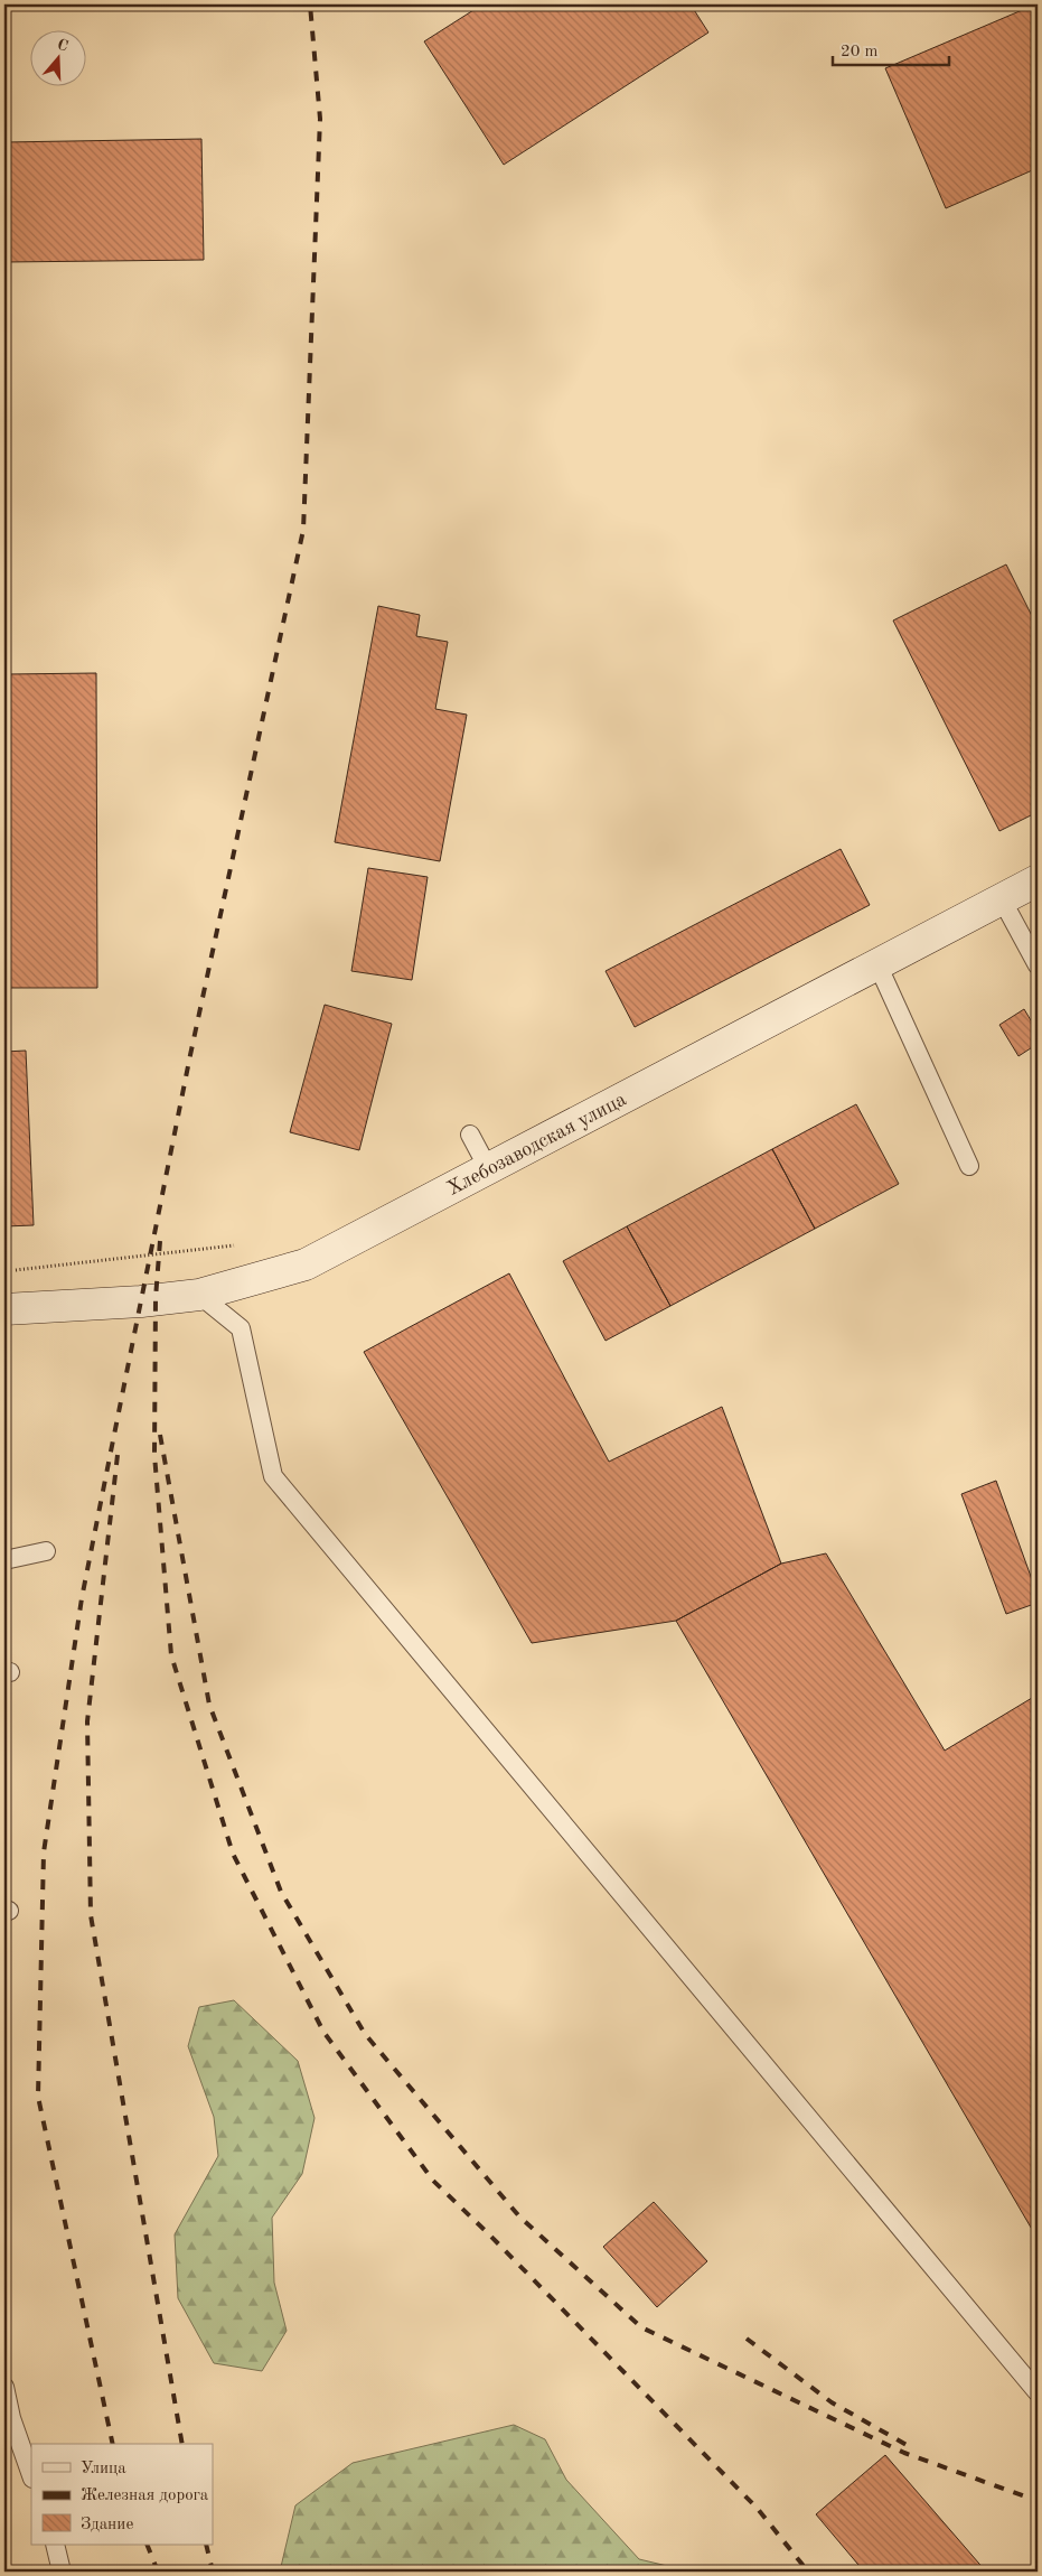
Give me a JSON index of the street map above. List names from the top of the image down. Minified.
{"streets":{"main road":["Хлебозаводская улица"]},"legend":["Улица","Железная дорога","Здание"],"scale_bar":"20 m","north":"top"}
